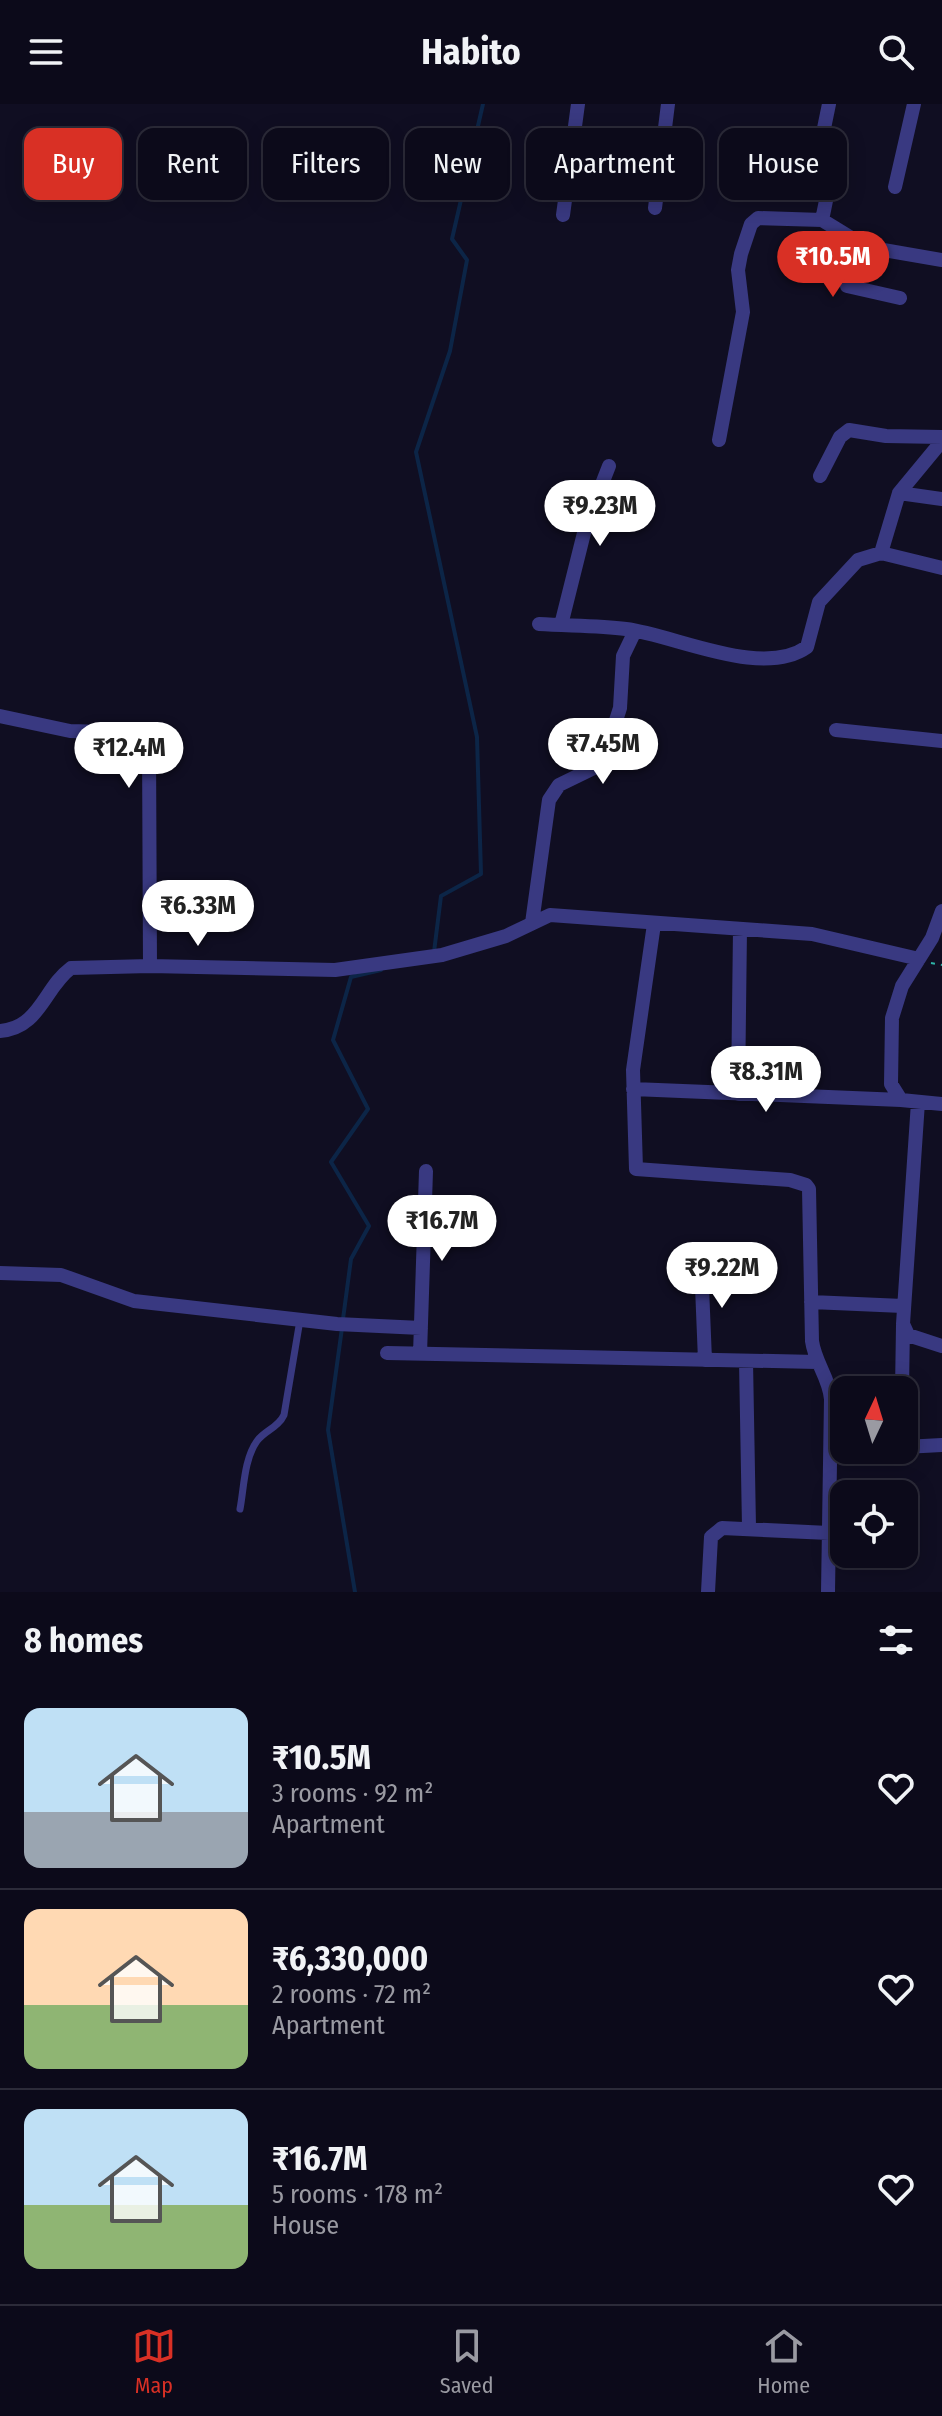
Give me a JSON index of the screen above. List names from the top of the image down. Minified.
{"north":"top","page":{"header":"Habito","chip":["Buy","Rent","Filters","New","Apartment","House"],"price":["₹10.5M","₹9.23M","₹7.45M","₹12.4M","₹6.33M","₹8.31M","₹16.7M","₹9.22M"],"heading":"8 homes","list":[{"name":"₹10.5M","note":"3 rooms · 92 m² · Apartment"},{"name":"₹6,330,000","note":"2 rooms · 72 m² · Apartment"},{"name":"₹16.7M","note":"5 rooms · 178 m² · House"}],"tabs":["Map","Saved","Home"]}}
